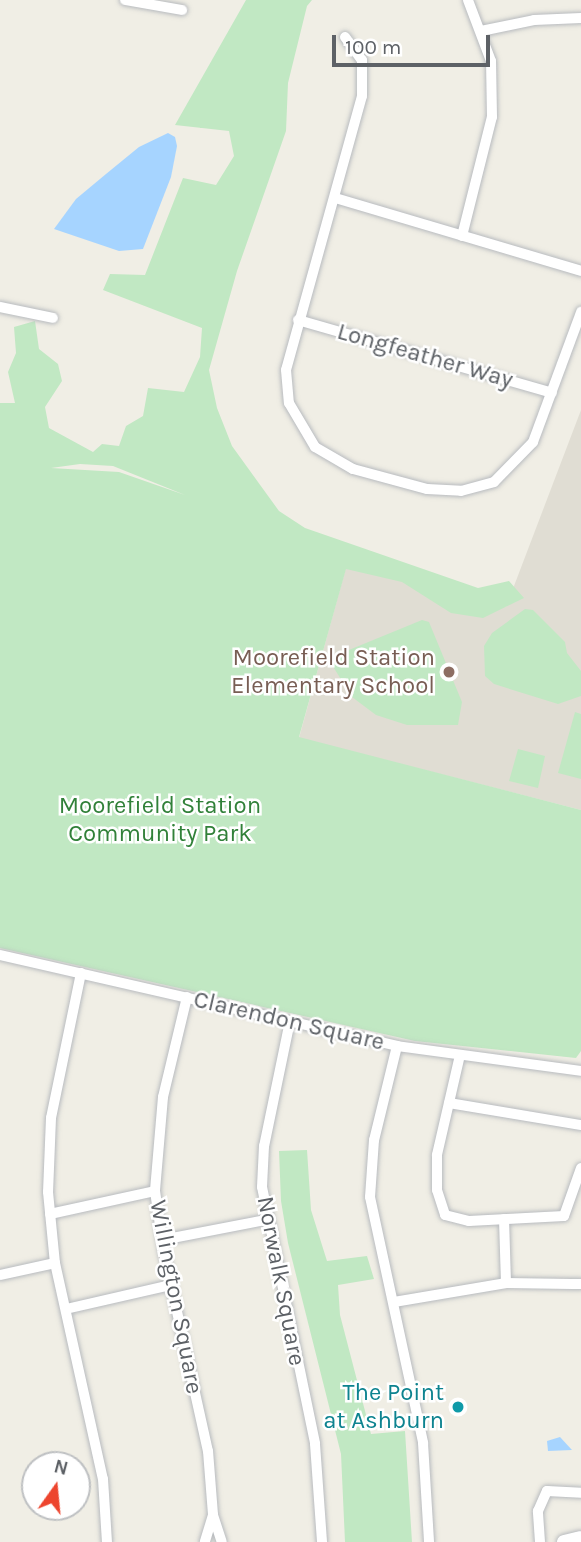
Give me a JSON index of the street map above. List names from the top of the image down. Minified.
{"streets":{"street":["Longfeather Way","Clarendon Square","Norwalk Square","Willington Square"]},"crossings":[["Clarendon Square","Norwalk Square"],["Clarendon Square","Willington Square"]],"parks":["Moorefield Station Community Park"],"places":["Moorefield Station Elementary School","The Point at Ashburn"],"scale_bar":"100 m","north":"top"}
